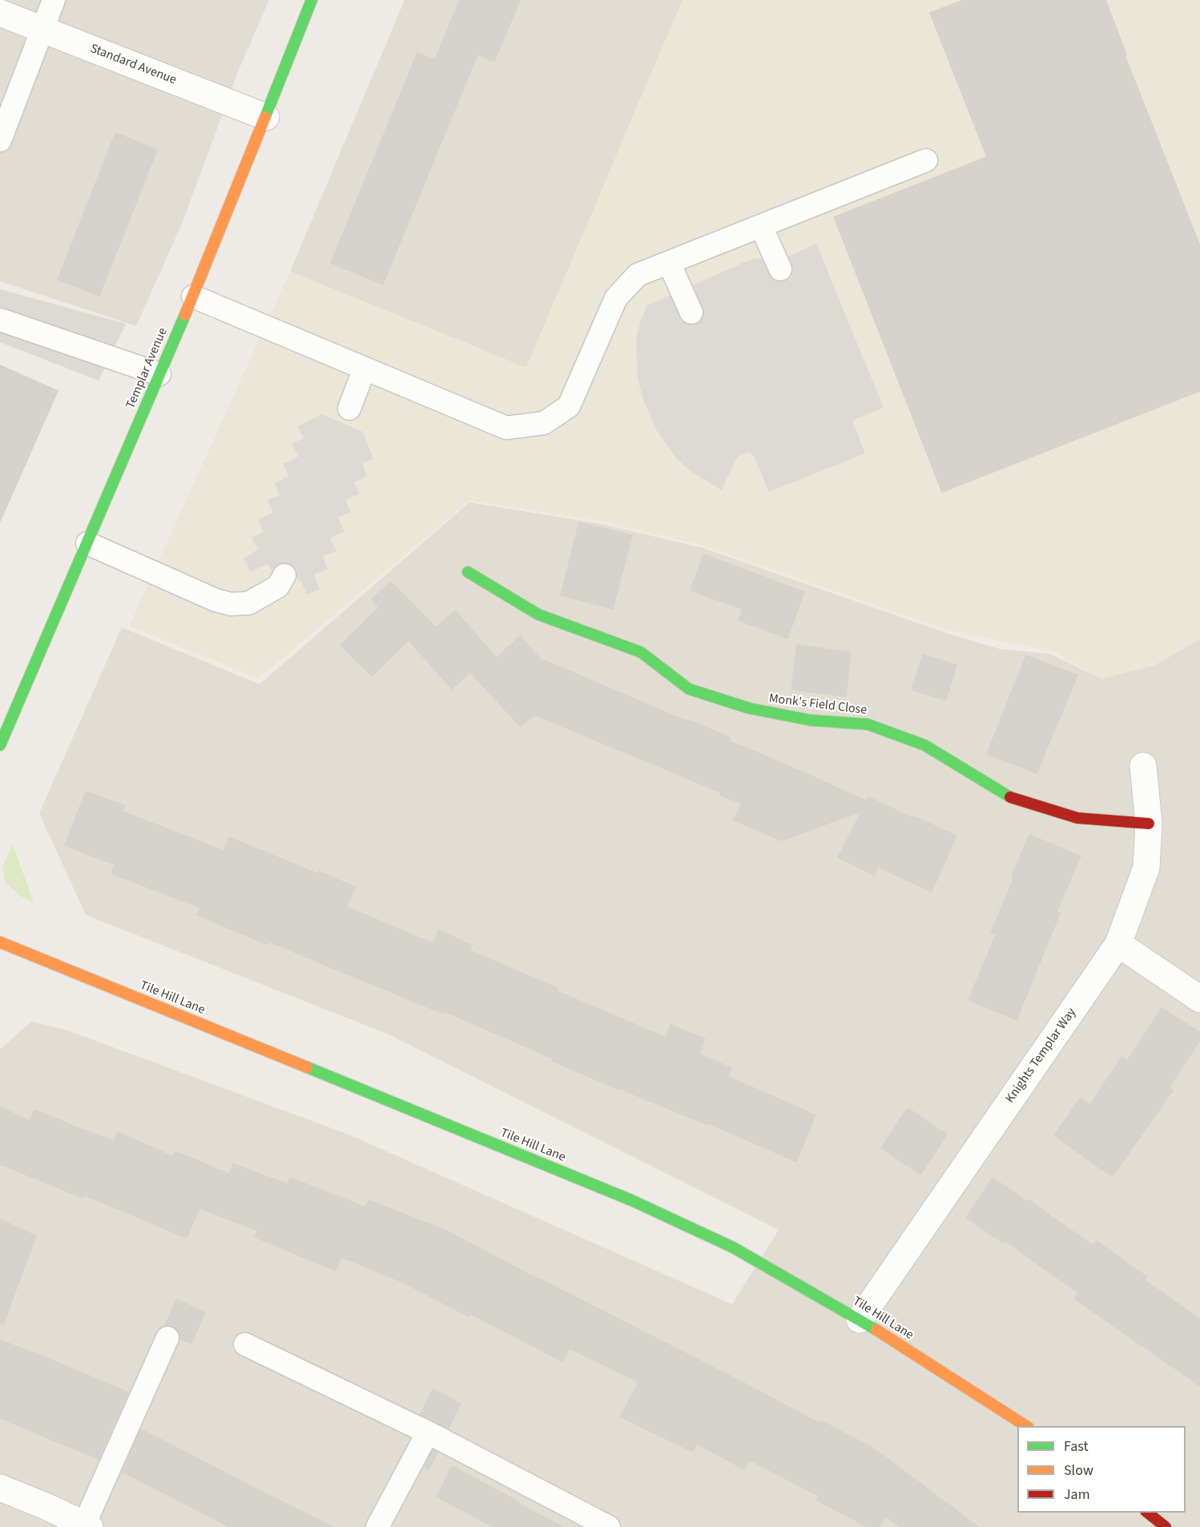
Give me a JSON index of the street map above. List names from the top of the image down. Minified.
{"streets":{"street":["Standard Avenue","Templar Avenue","Monk's Field Close","Tile Hill Lane","Knights Templar Way"]},"crossings":[["Standard Avenue","Templar Avenue"],["Monk's Field Close","Knights Templar Way"],["Tile Hill Lane","Knights Templar Way"]],"legend":["Fast","Slow","Jam"]}
